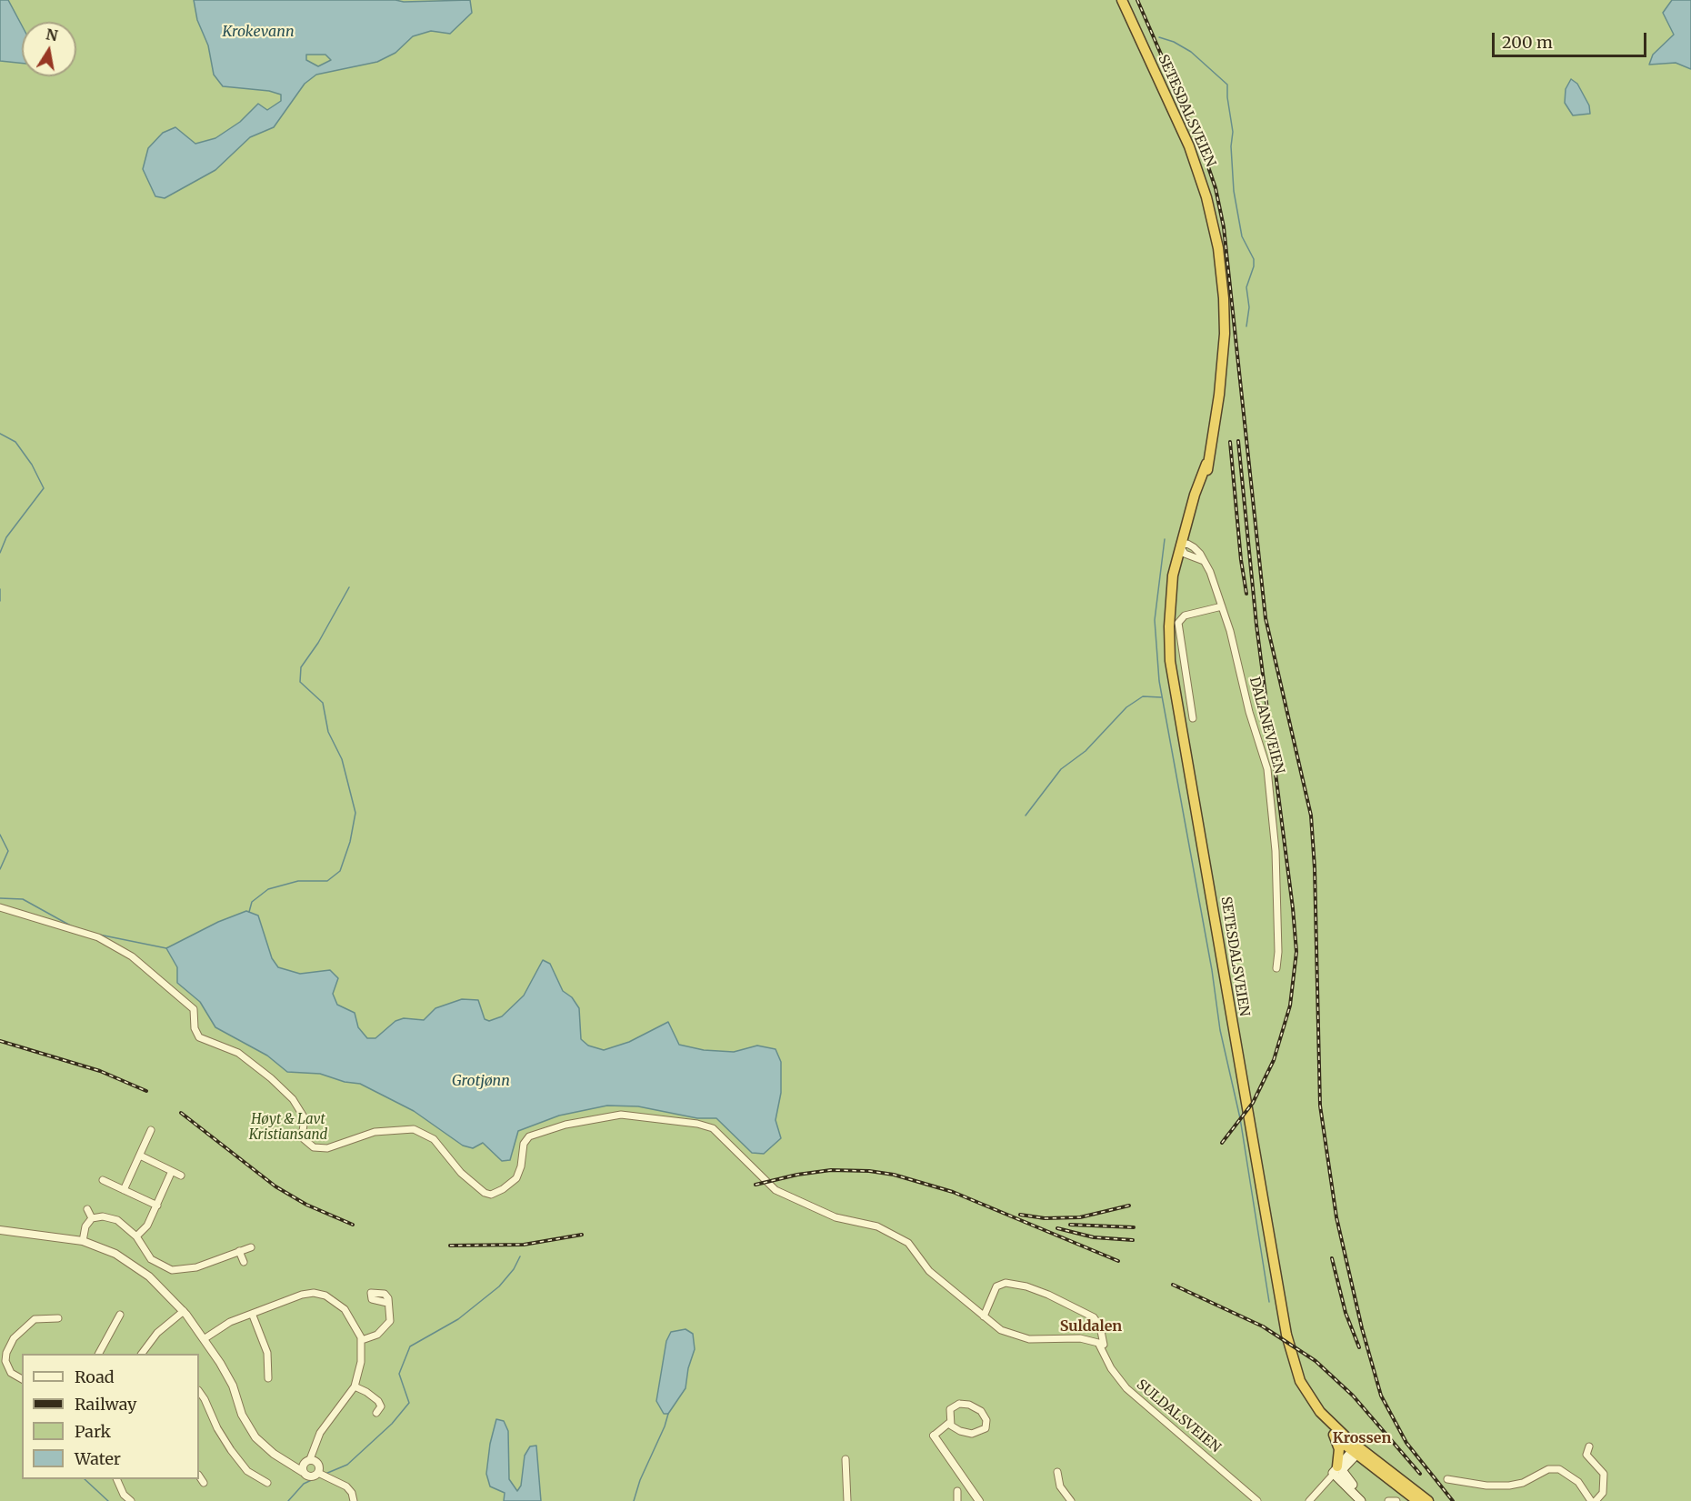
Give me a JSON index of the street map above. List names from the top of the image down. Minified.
{"streets":{"highway":["SETESDALSVEIEN"],"street":["DALANEVEIEN","SULDALSVEIEN"]},"crossings":[["SETESDALSVEIEN","DALANEVEIEN"]],"districts":["Suldalen","Krossen"],"water":["Krokevann","Grotjønn"],"parks":["Høyt & Lavt Kristiansand"],"legend":["Road","Railway","Park","Water"],"scale_bar":"200 m","north":"top"}
